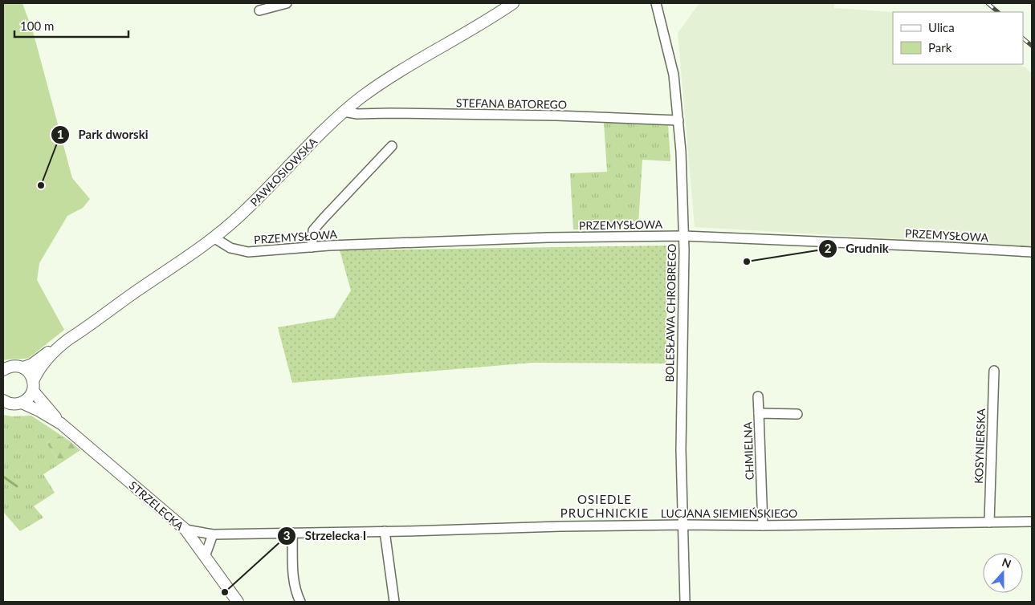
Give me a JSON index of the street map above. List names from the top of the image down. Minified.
{"streets":{"street":["STEFANA BATOREGO","PAWŁOSIOWSKA","PRZEMYSŁOWA","BOLESŁAWA CHROBREGO","KOSYNIERSKA","CHMIELNA","STRZELECKA","LUCJANA SIEMIEŃSKIEGO"]},"crossings":[["STEFANA BATOREGO","PAWŁOSIOWSKA"],["STEFANA BATOREGO","BOLESŁAWA CHROBREGO"],["PAWŁOSIOWSKA","PRZEMYSŁOWA"],["PAWŁOSIOWSKA","STRZELECKA"],["PRZEMYSŁOWA","BOLESŁAWA CHROBREGO"],["BOLESŁAWA CHROBREGO","LUCJANA SIEMIEŃSKIEGO"],["KOSYNIERSKA","LUCJANA SIEMIEŃSKIEGO"],["CHMIELNA","LUCJANA SIEMIEŃSKIEGO"],["STRZELECKA","LUCJANA SIEMIEŃSKIEGO"]],"districts":["OSIEDLE PRUCHNICKIE"],"places":["Park dworski","Grudnik","Strzelecka I"],"legend":["Ulica","Park"],"scale_bar":"100 m","north":"top"}
